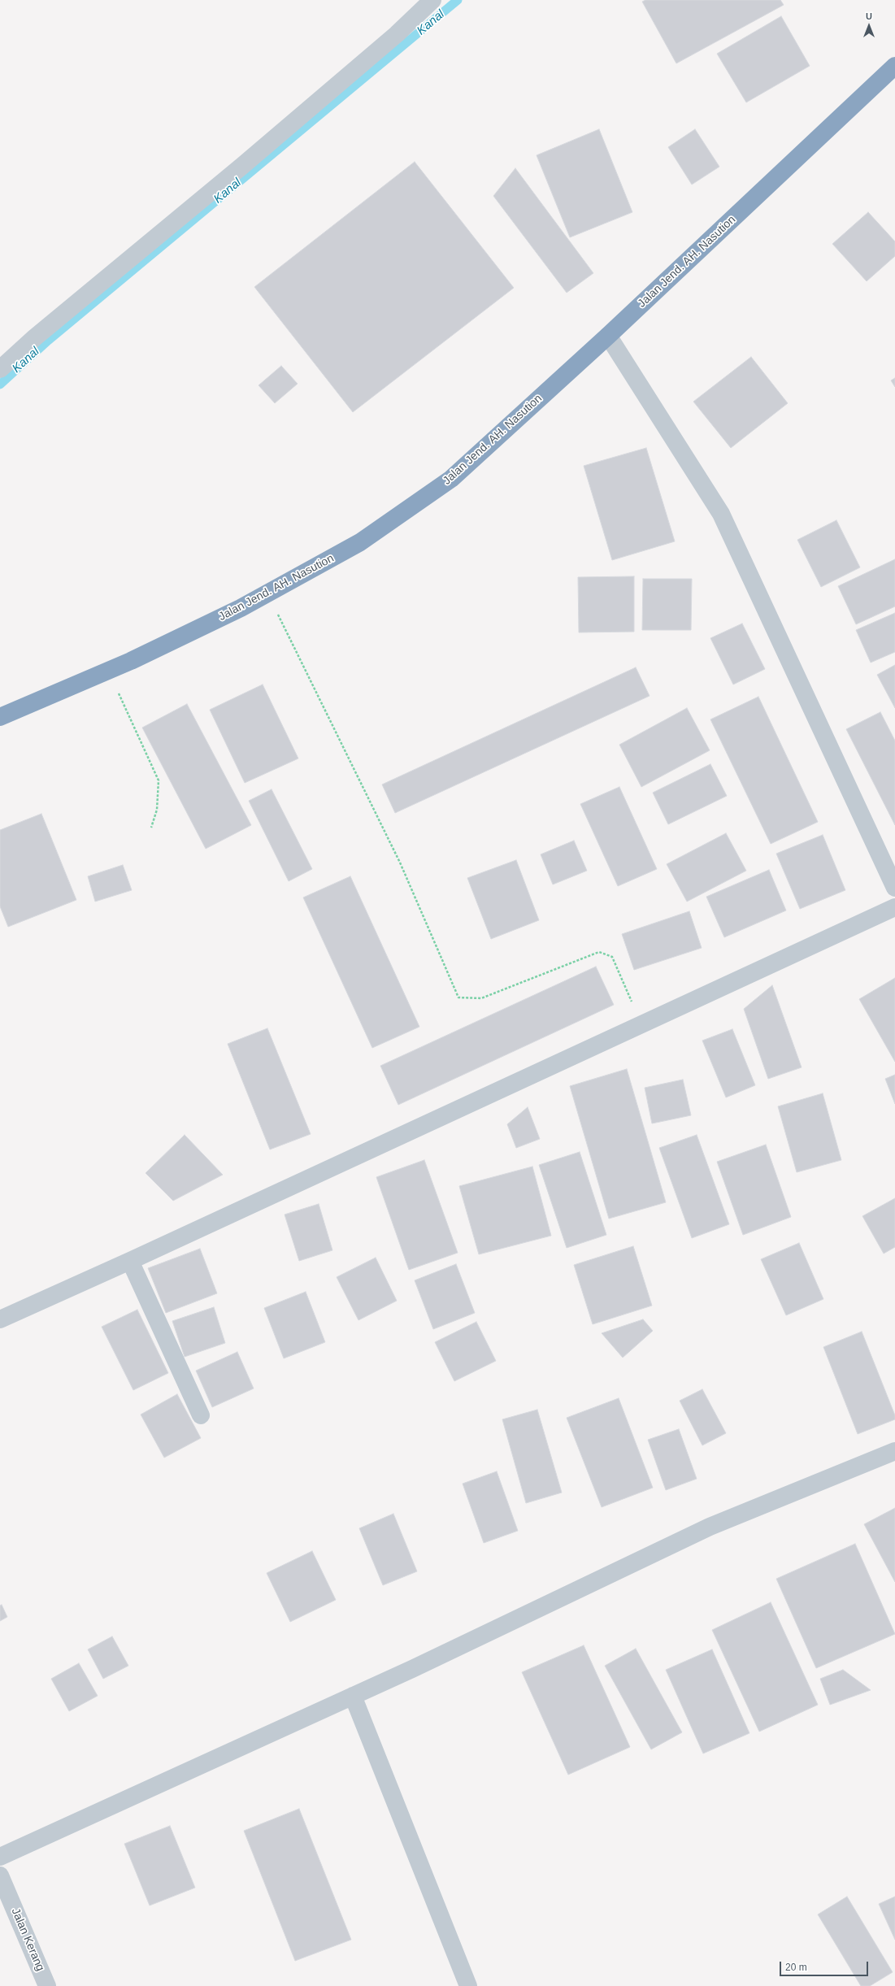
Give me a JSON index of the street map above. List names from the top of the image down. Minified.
{"streets":{"highway":["Jalan Jend. AH. Nasution"],"street":["Jalan Kerang"]},"water":["Kanal"],"scale_bar":"20 m","north":"top"}
